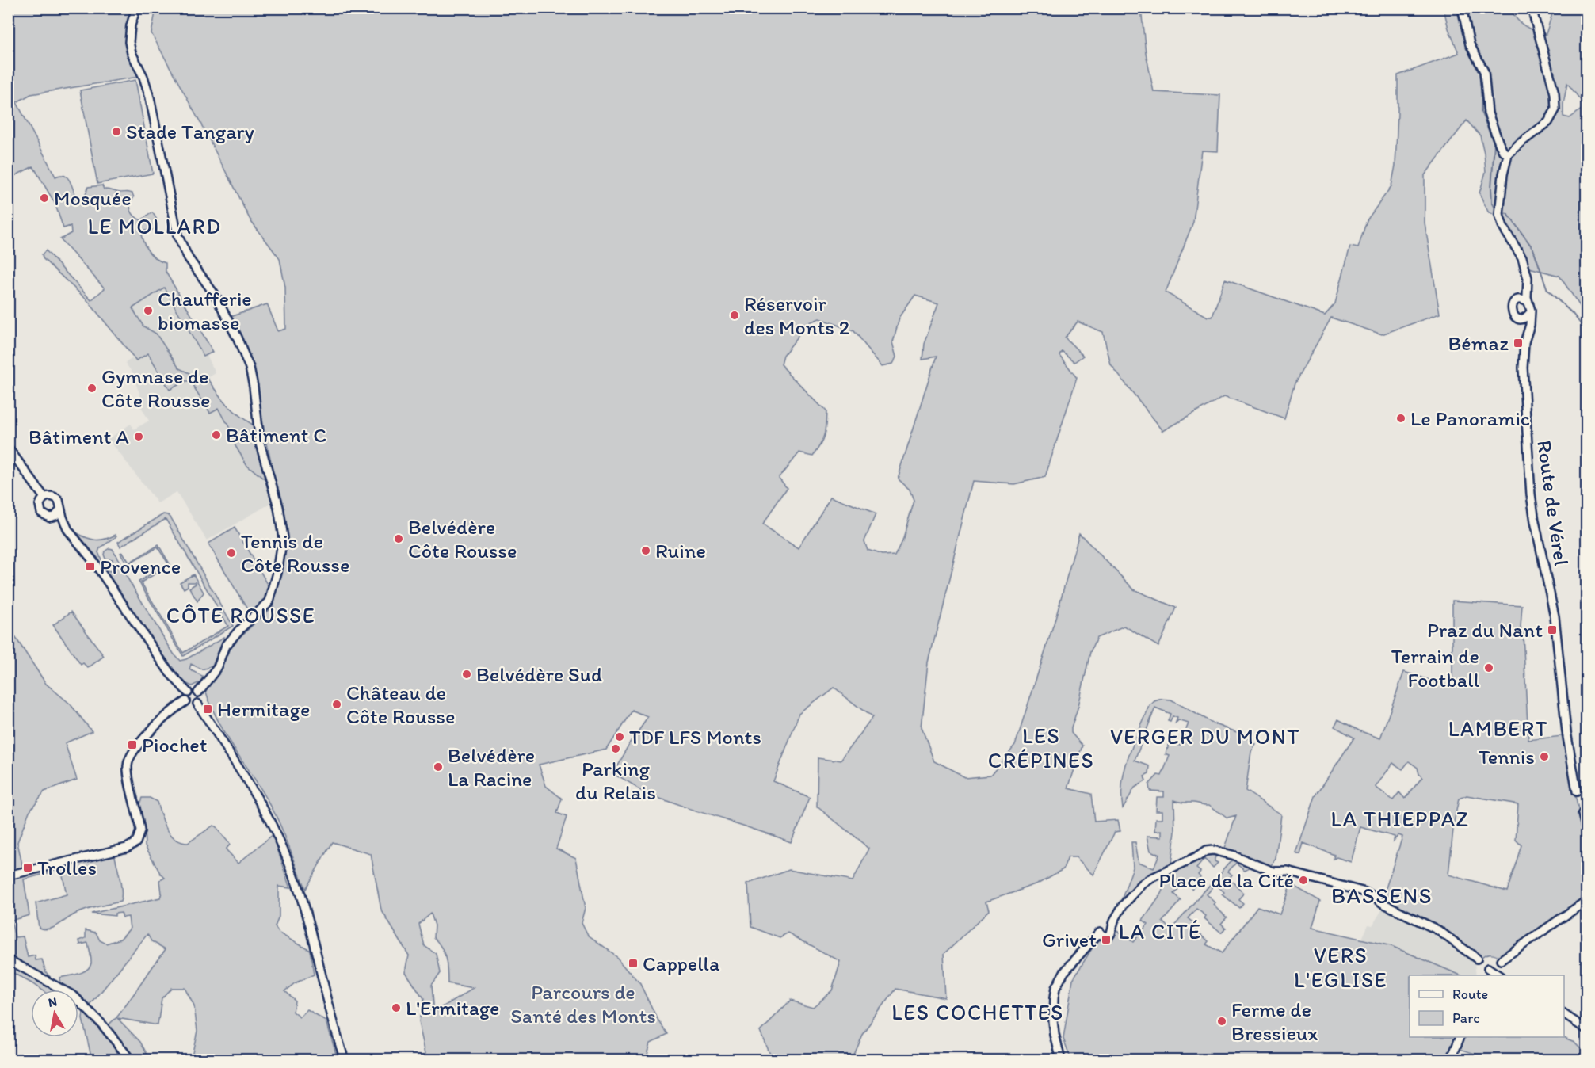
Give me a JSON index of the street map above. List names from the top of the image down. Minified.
{"streets":{"street":["Route de Vérel"]},"districts":["LE MOLLARD","CÔTE ROUSSE","LAMBERT","LES CRÉPINES","VERGER DU MONT","LA THIEPPAZ","BASSENS","LA CITÉ","VERS L'EGLISE","LES COCHETTES"],"parks":["Parcours de Santé des Monts"],"places":{"other":["Stade Tangary","Mosquée","Chaufferie biomasse","Réservoir des Monts 2","Gymnase de Côte Rousse","Le Panoramic","Bâtiment C","Bâtiment A","Belvédère Côte Rousse","Ruine","Tennis de Côte Rousse","Terrain de Football","Belvédère Sud","Château de Côte Rousse","TDF LFS Monts","Parking du Relais","Tennis","Belvédère La Racine","Place de la Cité","L'Ermitage","Ferme de Bressieux"],"transit":["Bémaz","Provence","Praz du Nant","Hermitage","Piochet","Trolles","Grivet","Cappella"]},"legend":["Route","Parc"],"north":"top"}
